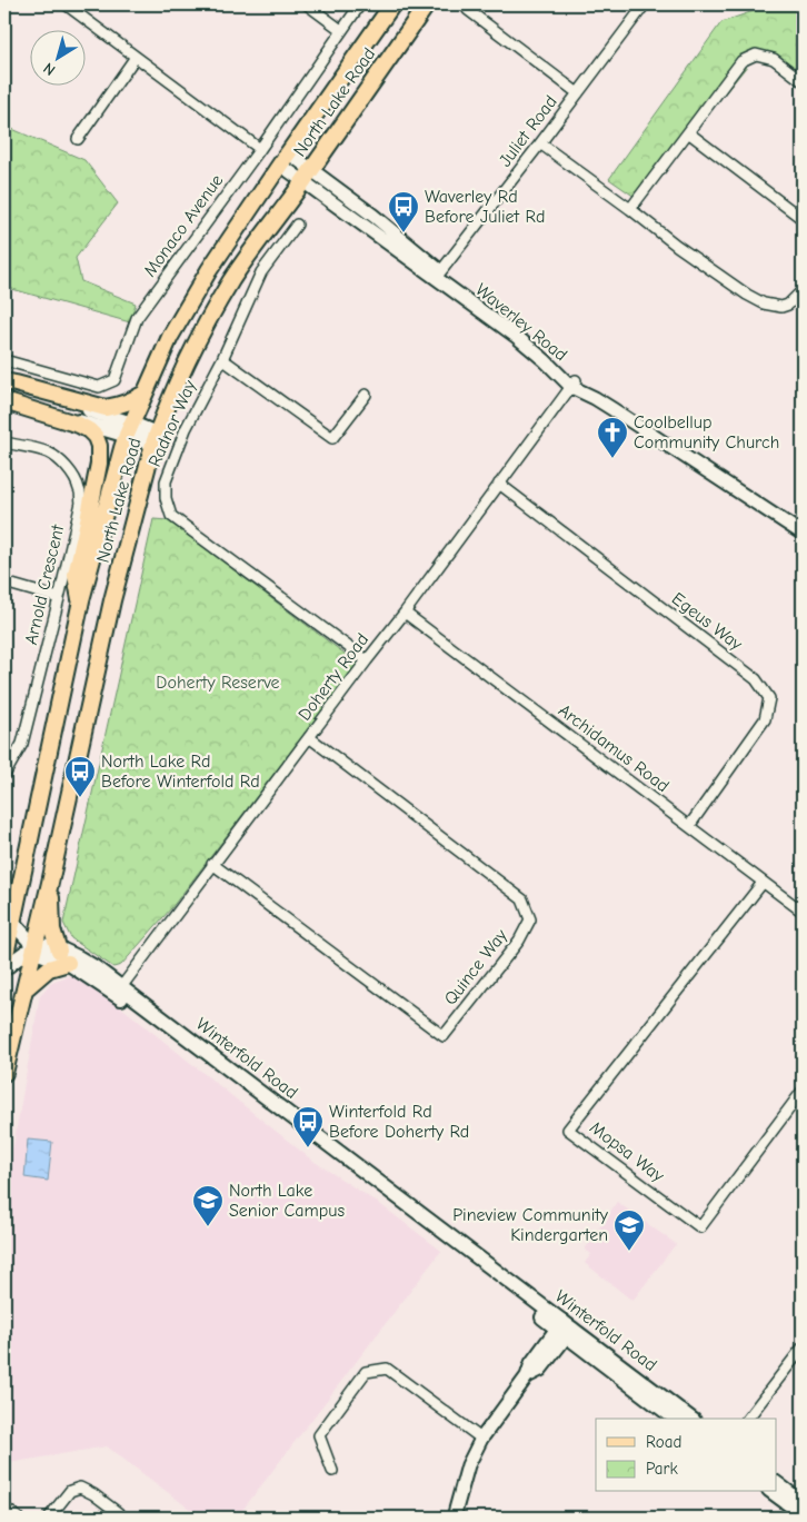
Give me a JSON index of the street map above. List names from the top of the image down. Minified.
{"streets":{"main road":["North Lake Road","Winterfold Road"],"street":["Juliet Road","Monaco Avenue","Waverley Road","Radnor Way","Arnold Crescent","Egeus Way","Doherty Road","Archidamus Road","Quince Way","Mopsa Way"]},"crossings":[["North Lake Road","Waverley Road"],["North Lake Road","Winterfold Road"],["Juliet Road","Waverley Road"],["Waverley Road","Doherty Road"],["Radnor Way","Doherty Road"],["Egeus Way","Doherty Road"],["Egeus Way","Archidamus Road"],["Doherty Road","Archidamus Road"],["Doherty Road","Quince Way"],["Doherty Road","Winterfold Road"],["Archidamus Road","Mopsa Way"]],"parks":["Doherty Reserve"],"places":{"bus stop":["Waverley Rd Before Juliet Rd","North Lake Rd Before Winterfold Rd","Winterfold Rd Before Doherty Rd"],"church":["Coolbellup Community Church"],"school or university":["North Lake Senior Campus","Pineview Community Kindergarten"]},"legend":["Road","Park"],"north":"bottom left"}
